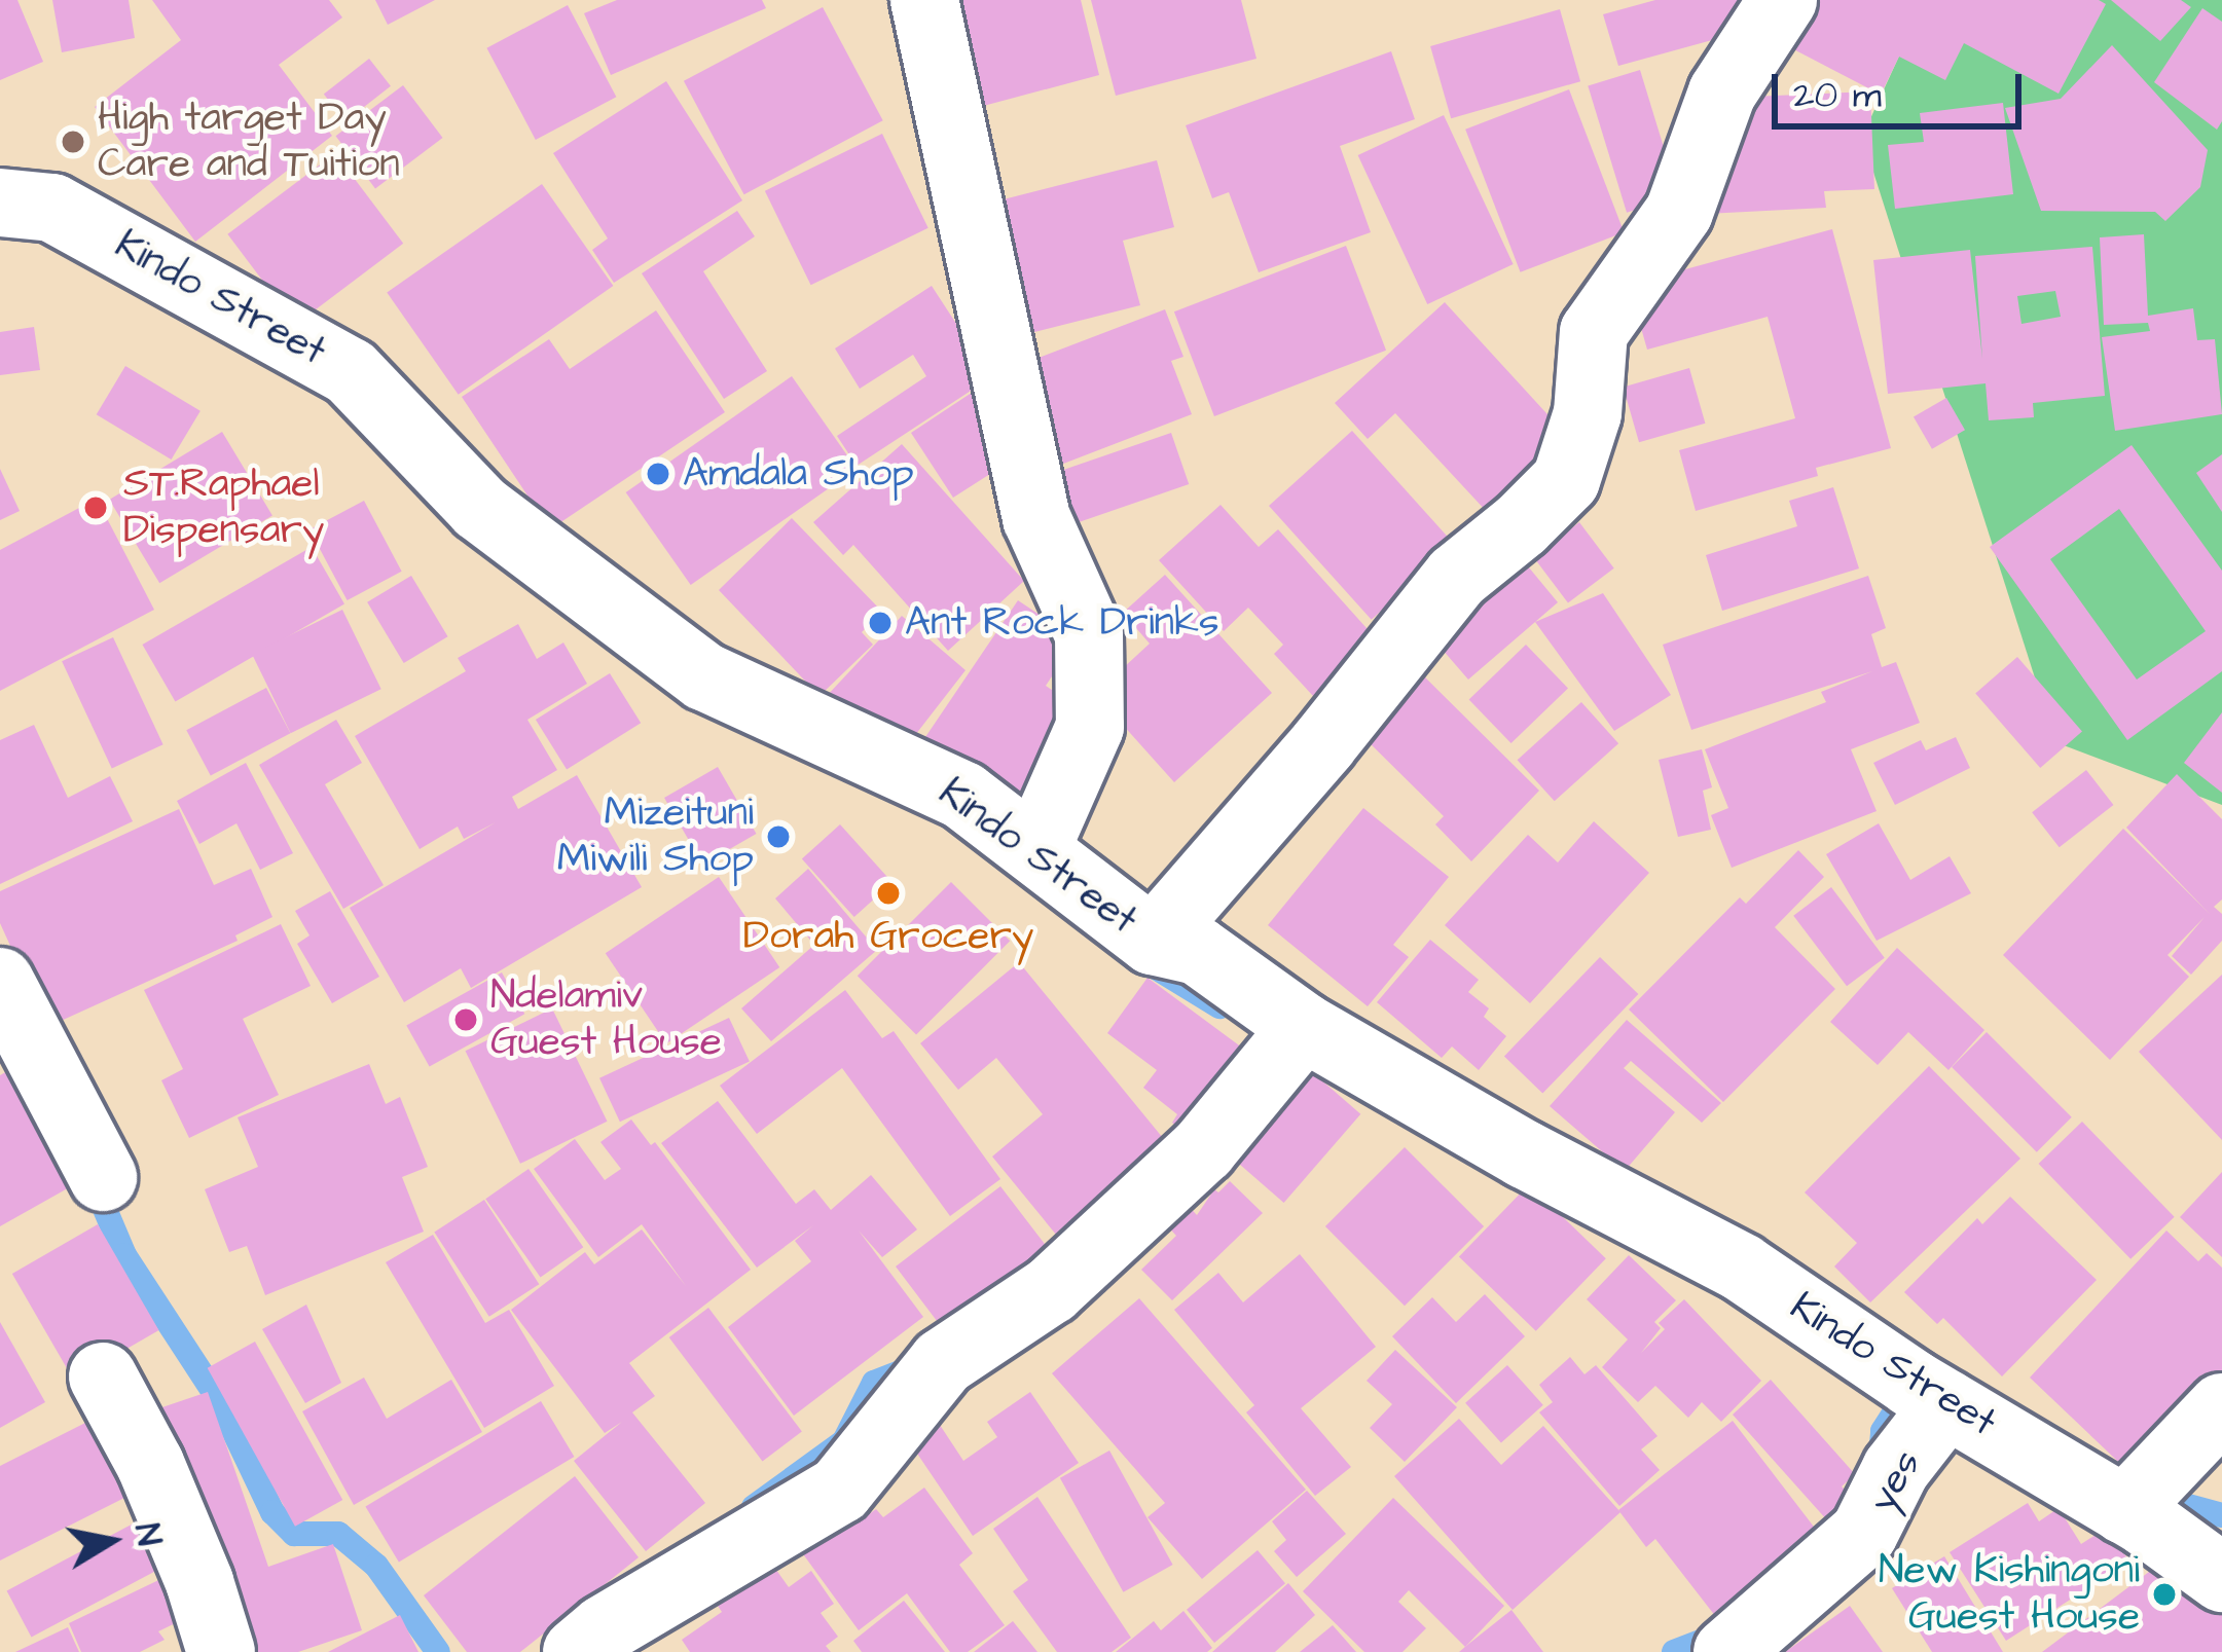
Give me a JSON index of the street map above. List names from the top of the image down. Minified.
{"streets":{"street":["Kindo Street","yes"]},"crossings":[["Kindo Street","yes"]],"places":["High target Day Care and Tuition","Amdala Shop","ST.Raphael Dispensary","Ant Rock Drinks","Mizeituni Miwili Shop","Dorah Grocery","Ndelamiv Guest House","New Kishingoni Guest House"],"scale_bar":"20 m","north":"right"}
